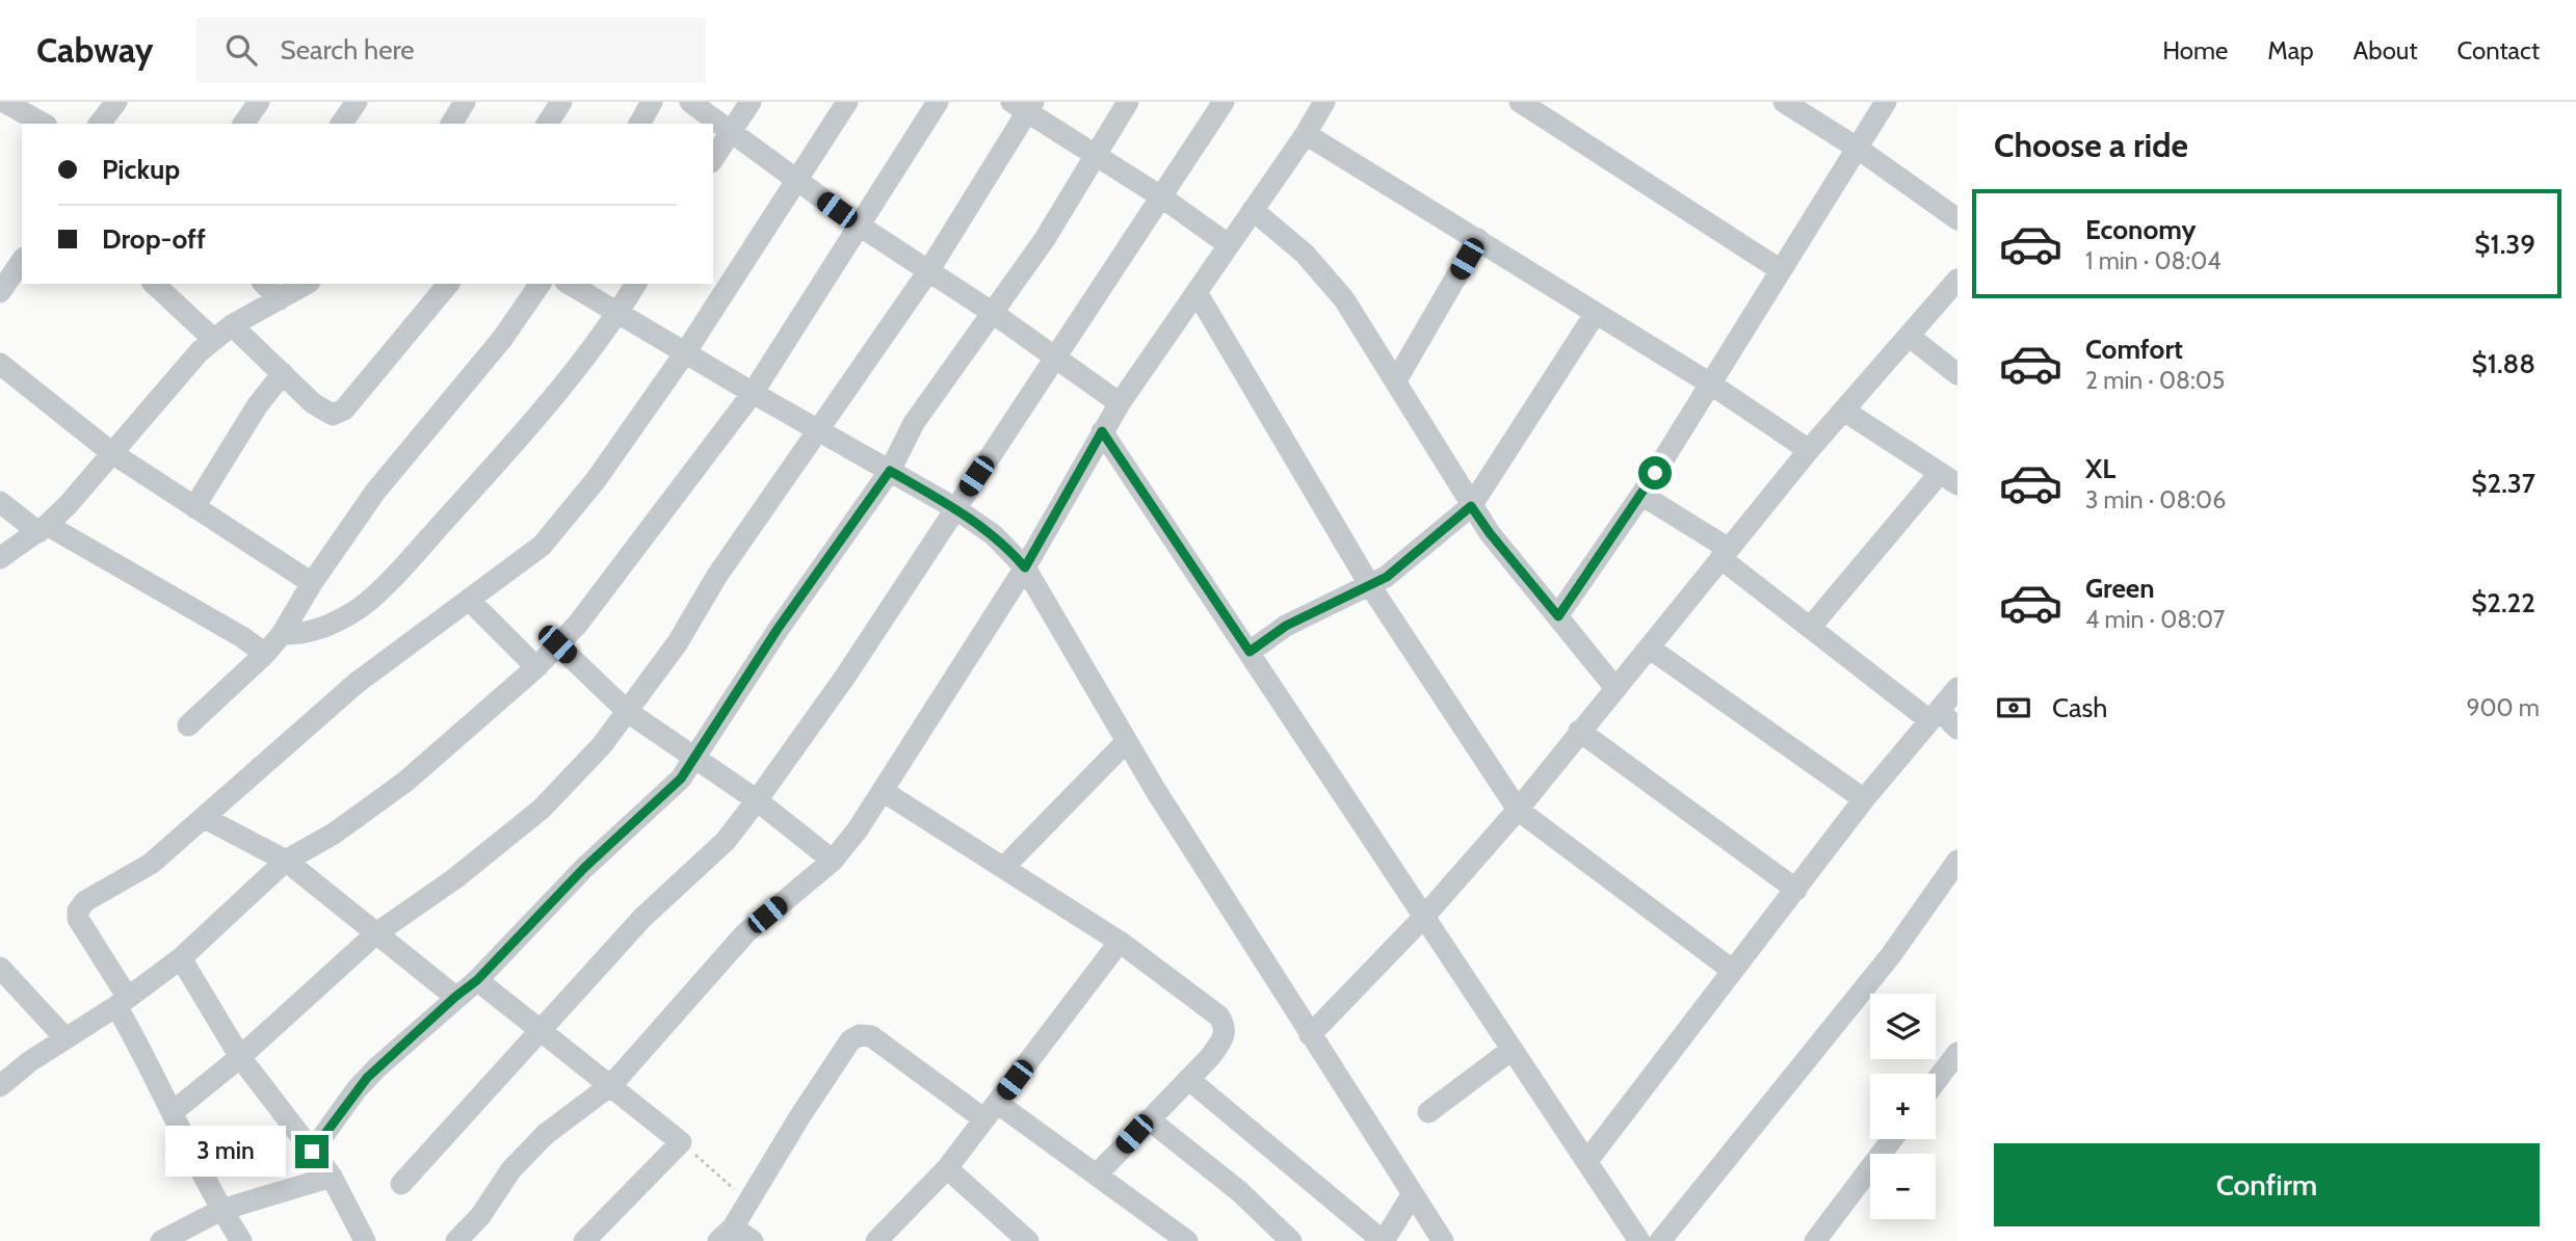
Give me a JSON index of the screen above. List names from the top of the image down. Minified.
{"page":{"header":"Cabway","search":"Search here","nav":["Home","Map","About","Contact"],"heading":"Choose a ride","banner":["Pickup","Drop-off"],"list":[{"name":"Economy","note":"1 min · 08:04","value":"$1.39"},{"name":"Comfort","note":"2 min · 08:05","value":"$1.88"},{"name":"XL","note":"3 min · 08:06","value":"$2.37"},{"name":"Green","note":"4 min · 08:07","value":"$2.22"}],"pay":["Cash","900 m"],"map_buttons":["+","−"],"bubble":"3 min","buttons":"Confirm"}}
